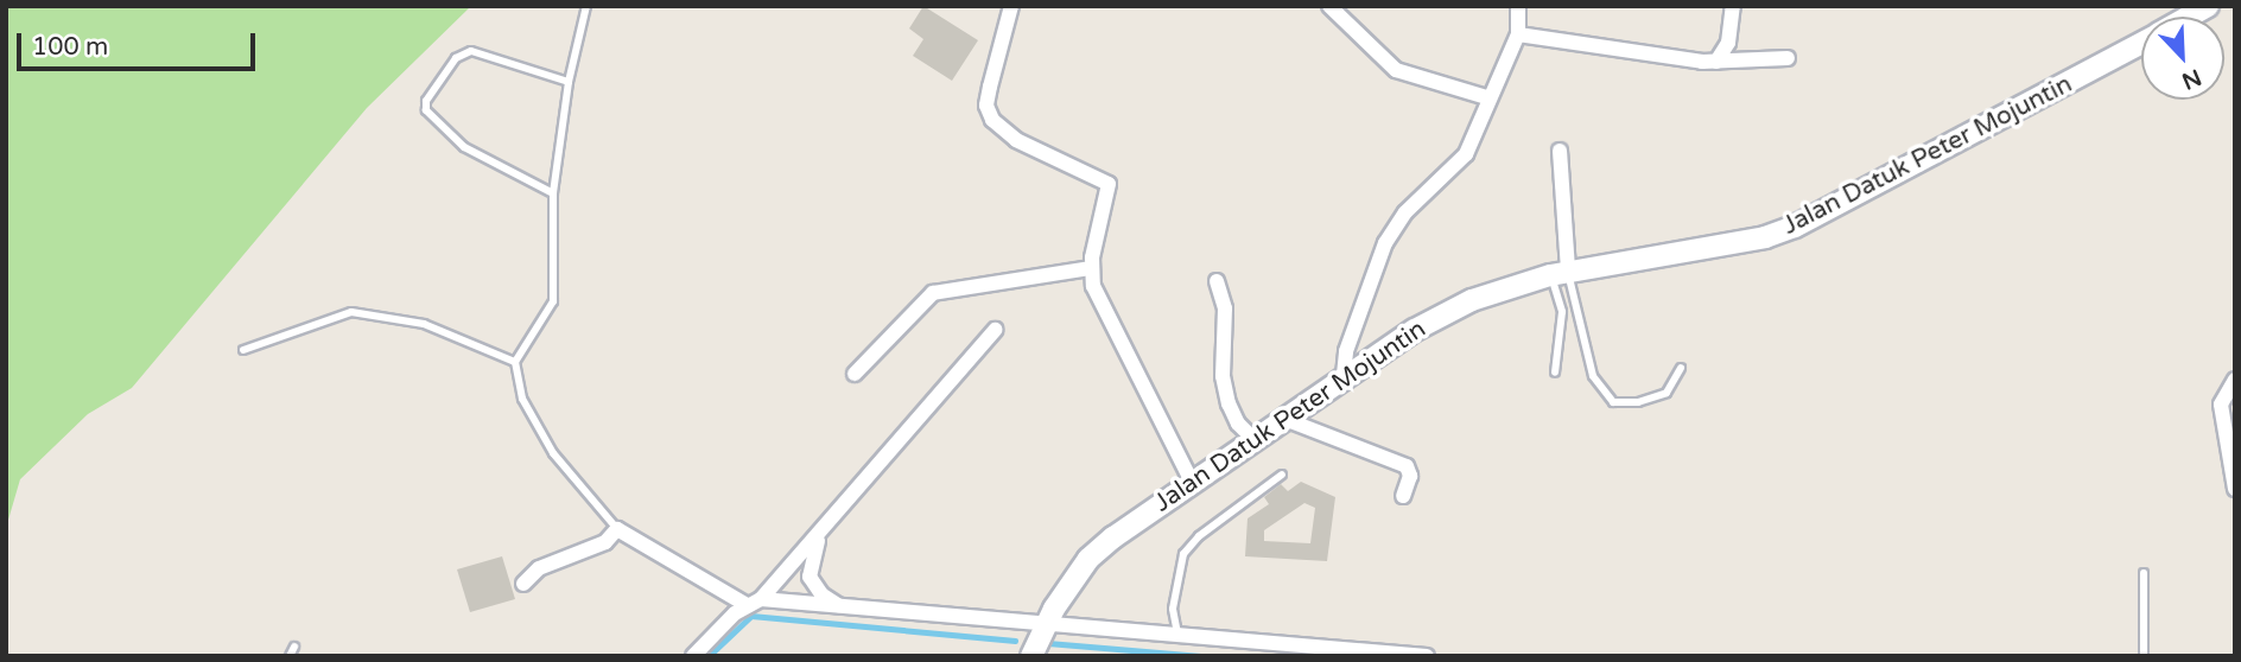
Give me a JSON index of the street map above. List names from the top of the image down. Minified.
{"streets":{"main road":["Jalan Datuk Peter Mojuntin"]},"scale_bar":"100 m","north":"bottom right"}
